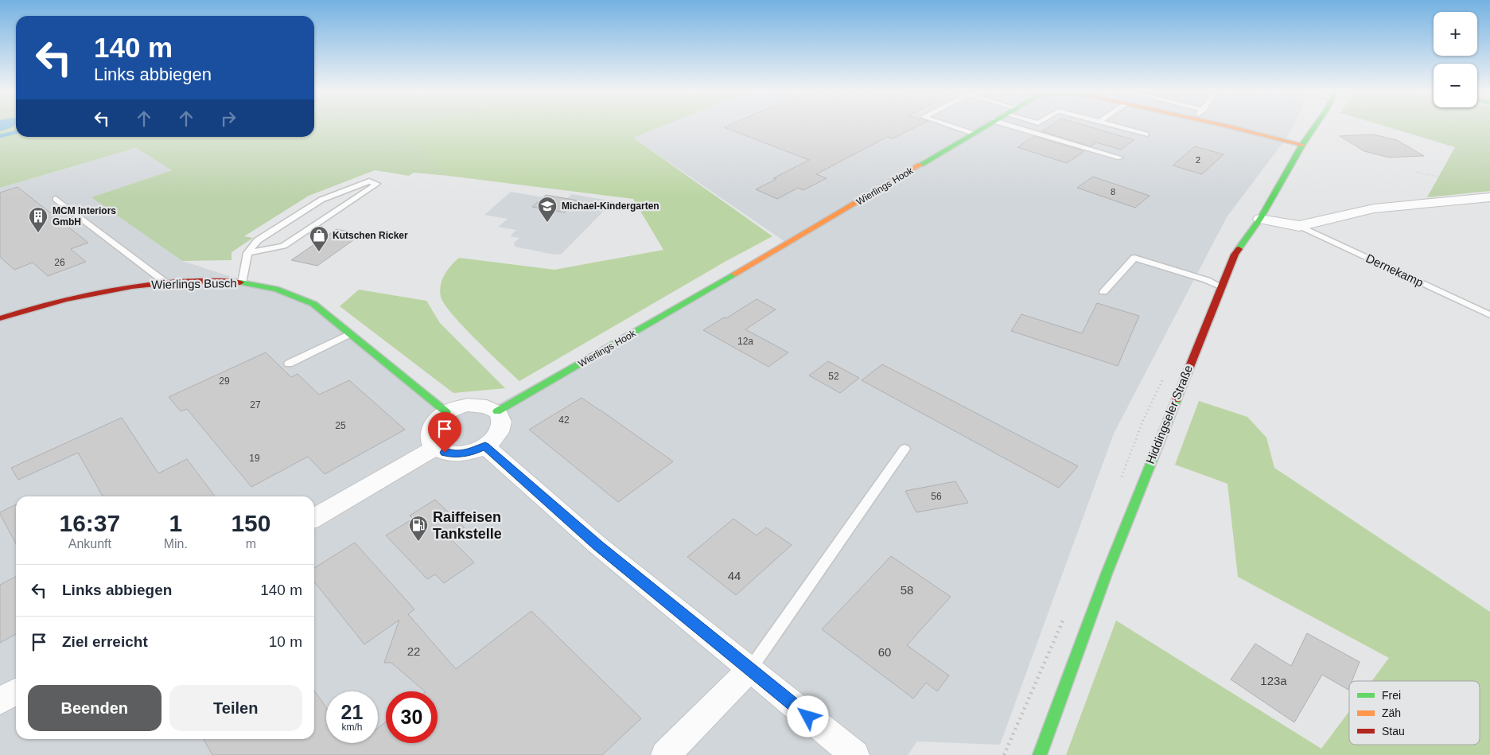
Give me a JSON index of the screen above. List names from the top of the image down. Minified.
{"streets":{"street":["Wierlings Hook","Dernekamp","Wierlings Busch","Hiddingseler Straße"]},"crossings":[["Wierlings Hook","Wierlings Busch"],["Wierlings Hook","Hiddingseler Straße"],["Dernekamp","Hiddingseler Straße"]],"places":{"school or university":["Michael-Kindergarten"],"building":["MCM Interiors GmbH"],"shop":["Kutschen Ricker"],"fuel station":["Raiffeisen Tankstelle"]},"house_numbers":["2","8","26","12a","52","29","27","42","25","19","56","44","58","22","60","123a"],"legend":["Frei","Zäh","Stau"],"page":{"map_buttons":["+","−"],"turn":["140 m","Links abbiegen"],"eta":["16:37","Ankunft","1","Min.","150","m"],"list":[{"name":"Links abbiegen","value":"140 m"},{"name":"Ziel erreicht","value":"10 m"}],"buttons":["Beenden","Teilen"],"speed":"21 km/h","limit":"30"}}
